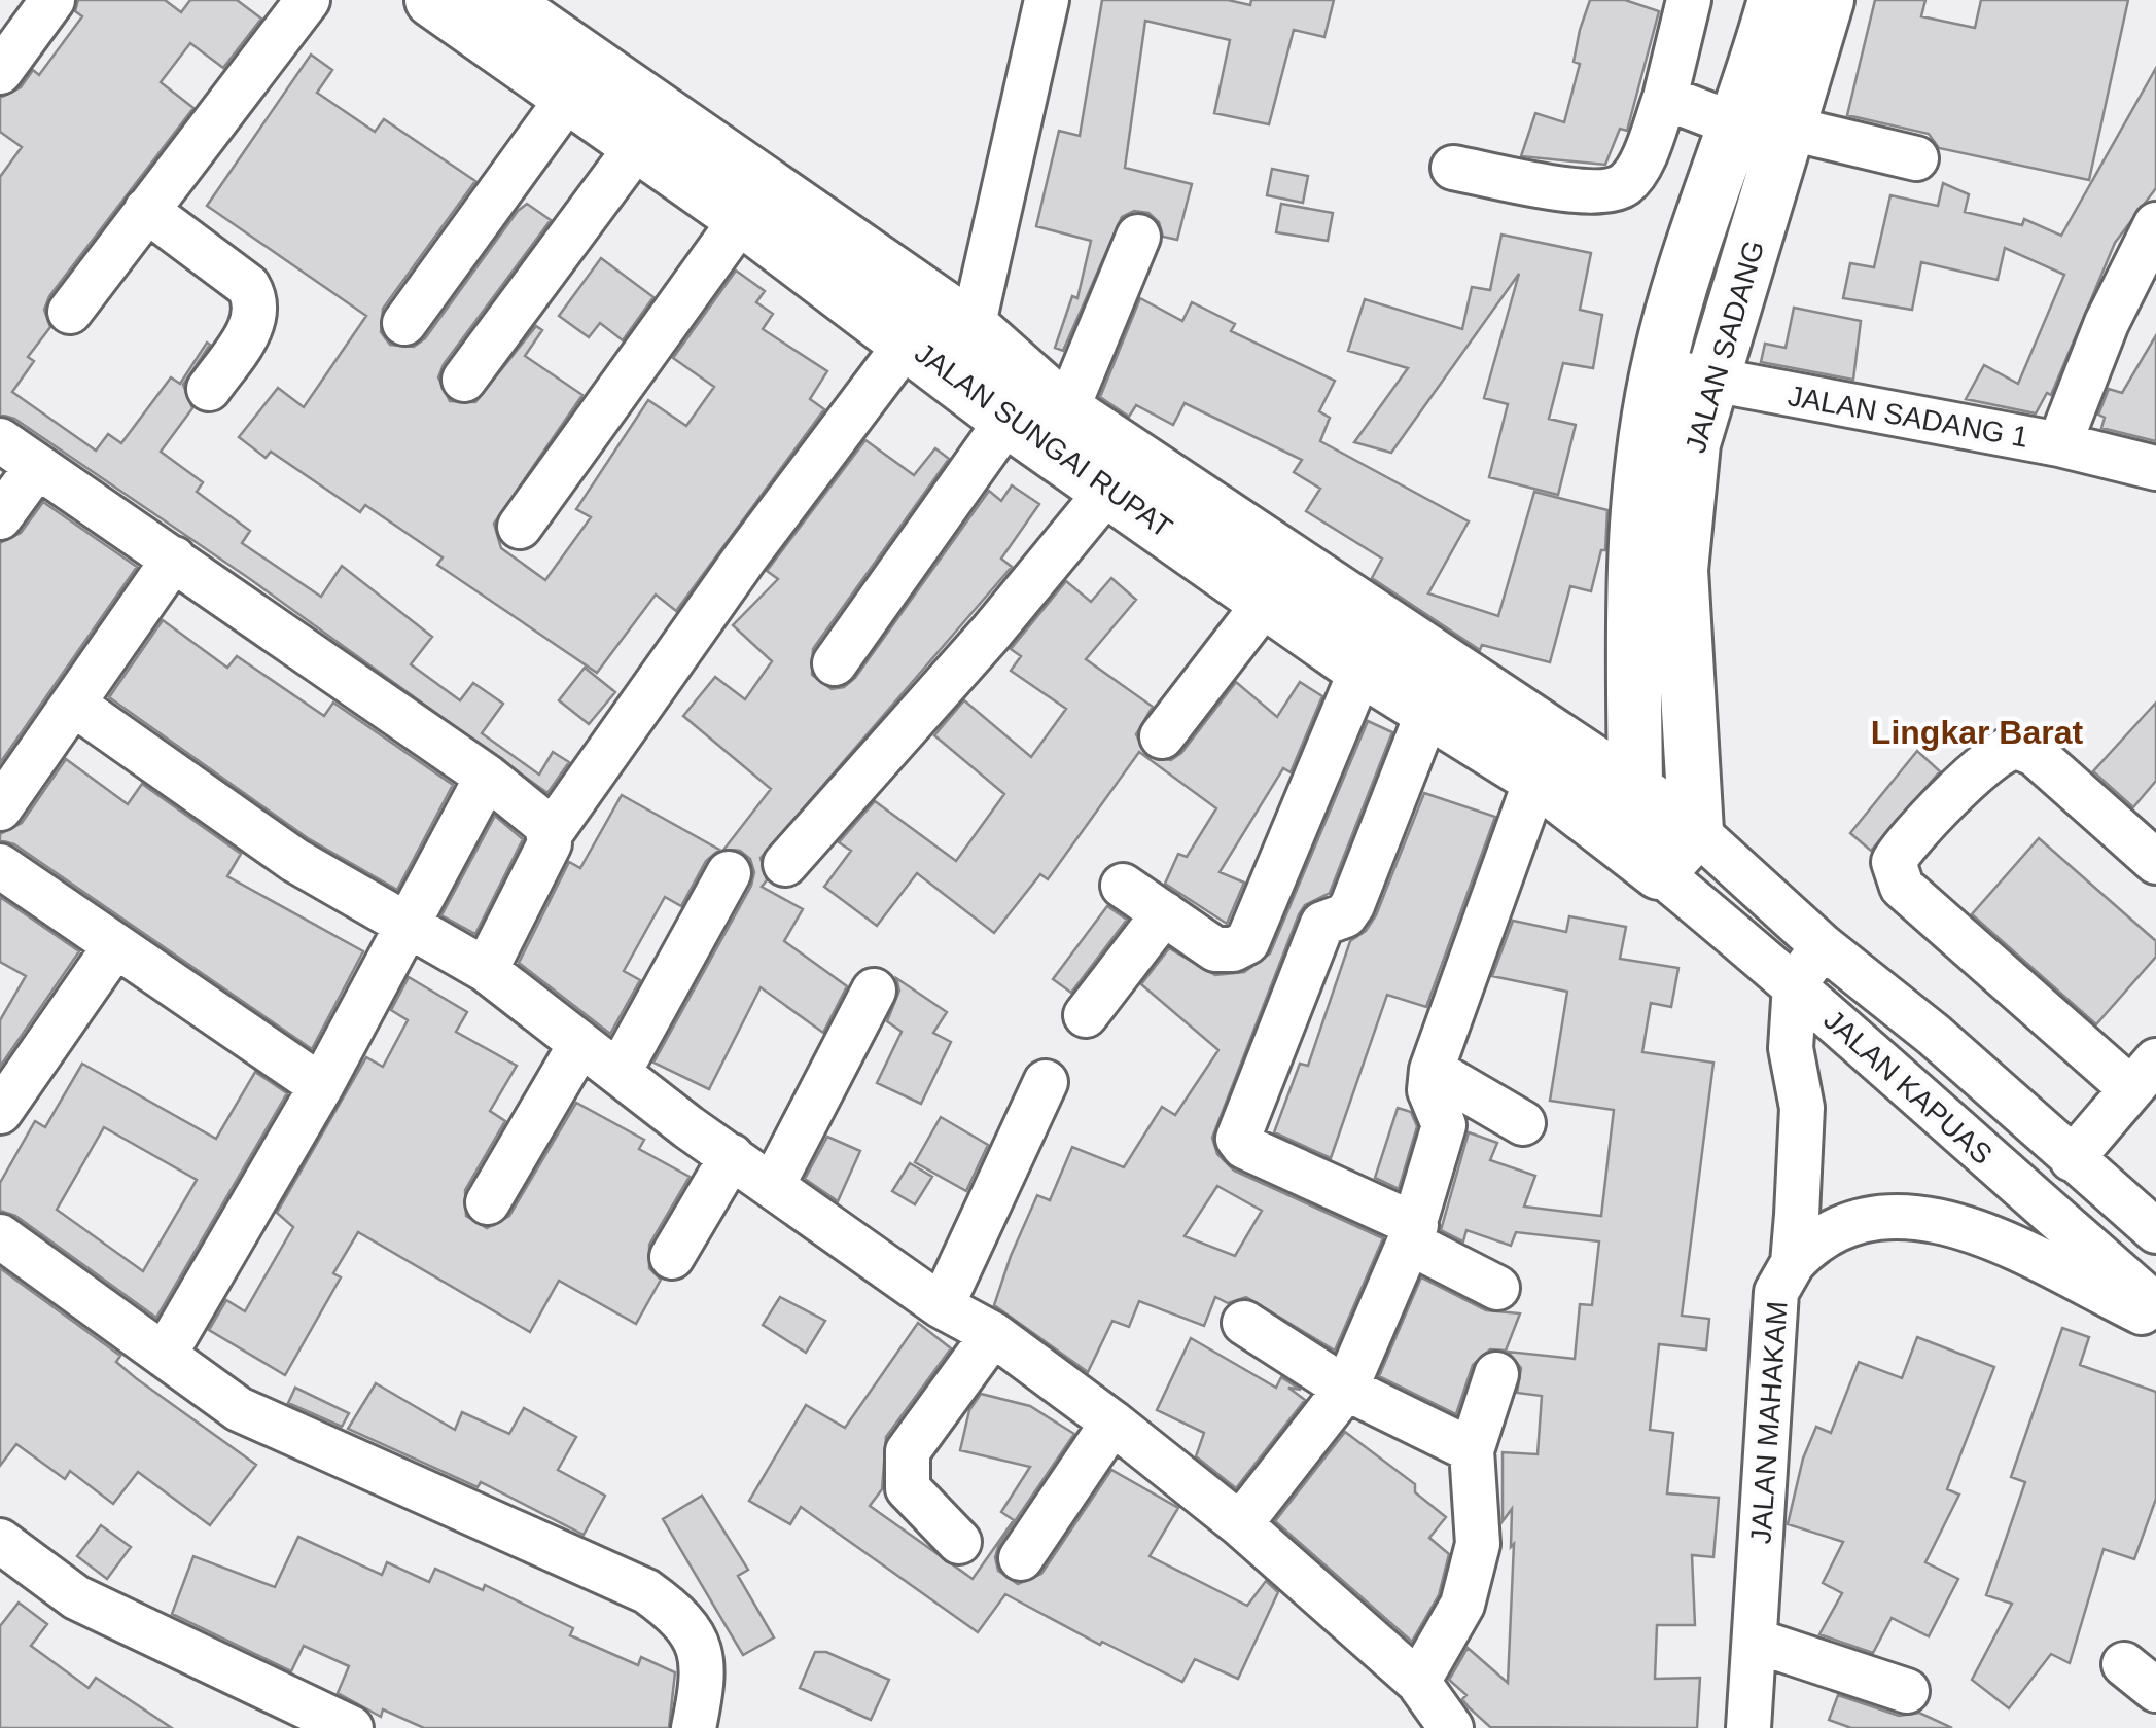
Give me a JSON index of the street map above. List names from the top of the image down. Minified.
{"streets":{"main road":["JALAN SADANG","JALAN SUNGAI RUPAT"],"street":["JALAN SADANG 1","JALAN KAPUAS","JALAN MAHAKAM"]},"crossings":[["JALAN SADANG","JALAN SADANG 1"],["JALAN SADANG","JALAN SUNGAI RUPAT"],["JALAN SADANG","JALAN KAPUAS"],["JALAN SUNGAI RUPAT","JALAN KAPUAS"],["JALAN KAPUAS","JALAN MAHAKAM"]],"districts":["Lingkar Barat"]}
